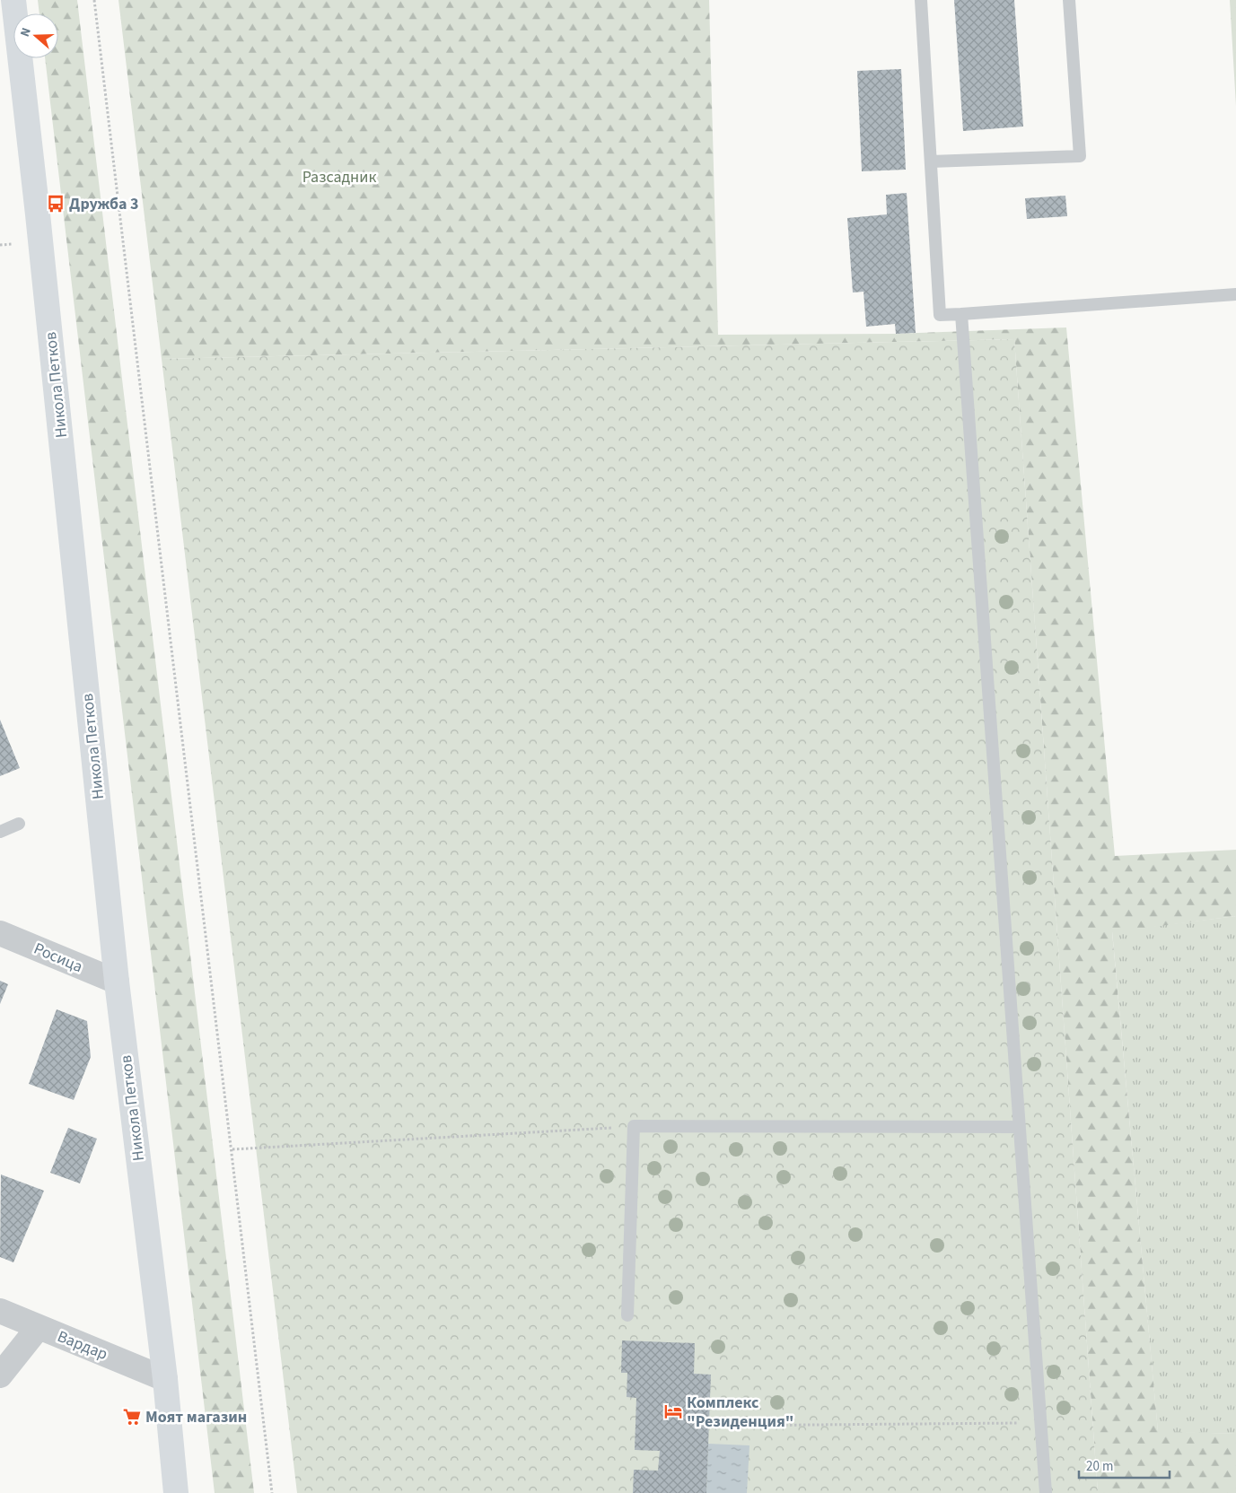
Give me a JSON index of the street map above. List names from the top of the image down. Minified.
{"streets":{"street":["Никола Петков","Росица","Вардар"]},"crossings":[["Никола Петков","Росица"],["Никола Петков","Вардар"]],"parks":["Разсадник"],"places":{"bus stop":["Дружба 3"],"hotel":["Комплекс \"Резиденция\""],"supermarket":["Моят магазин"]},"scale_bar":"20 m","north":"left"}
